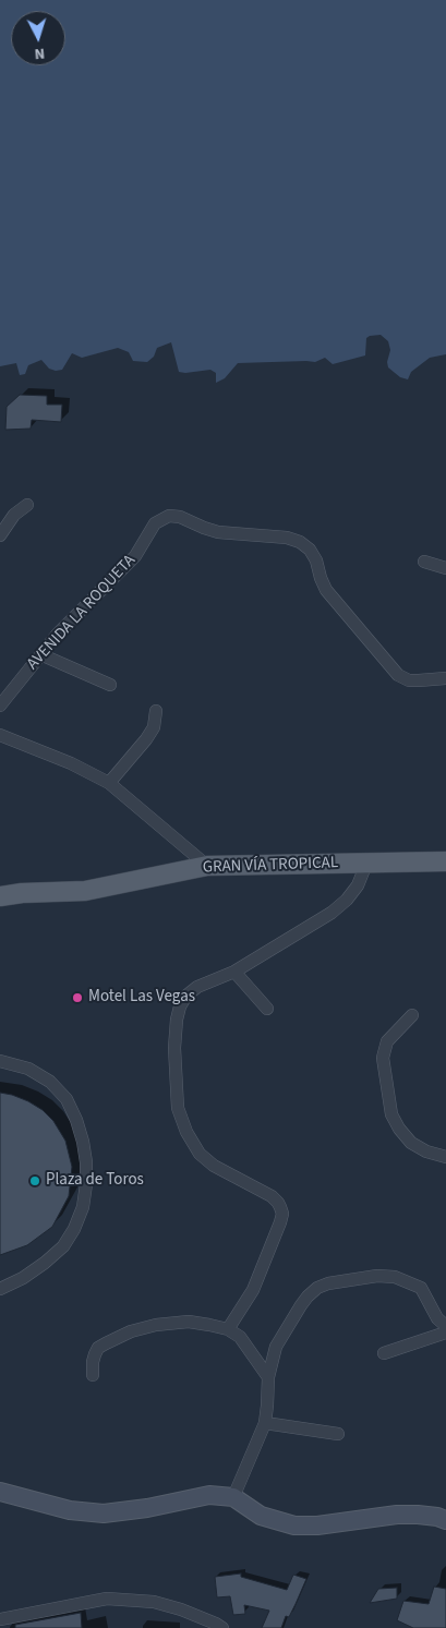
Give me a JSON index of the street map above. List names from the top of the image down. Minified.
{"streets":{"main road":["GRAN VÍA TROPICAL"],"street":["AVENIDA LA ROQUETA"]},"places":["Motel Las Vegas","Plaza de Toros"],"north":"bottom"}
